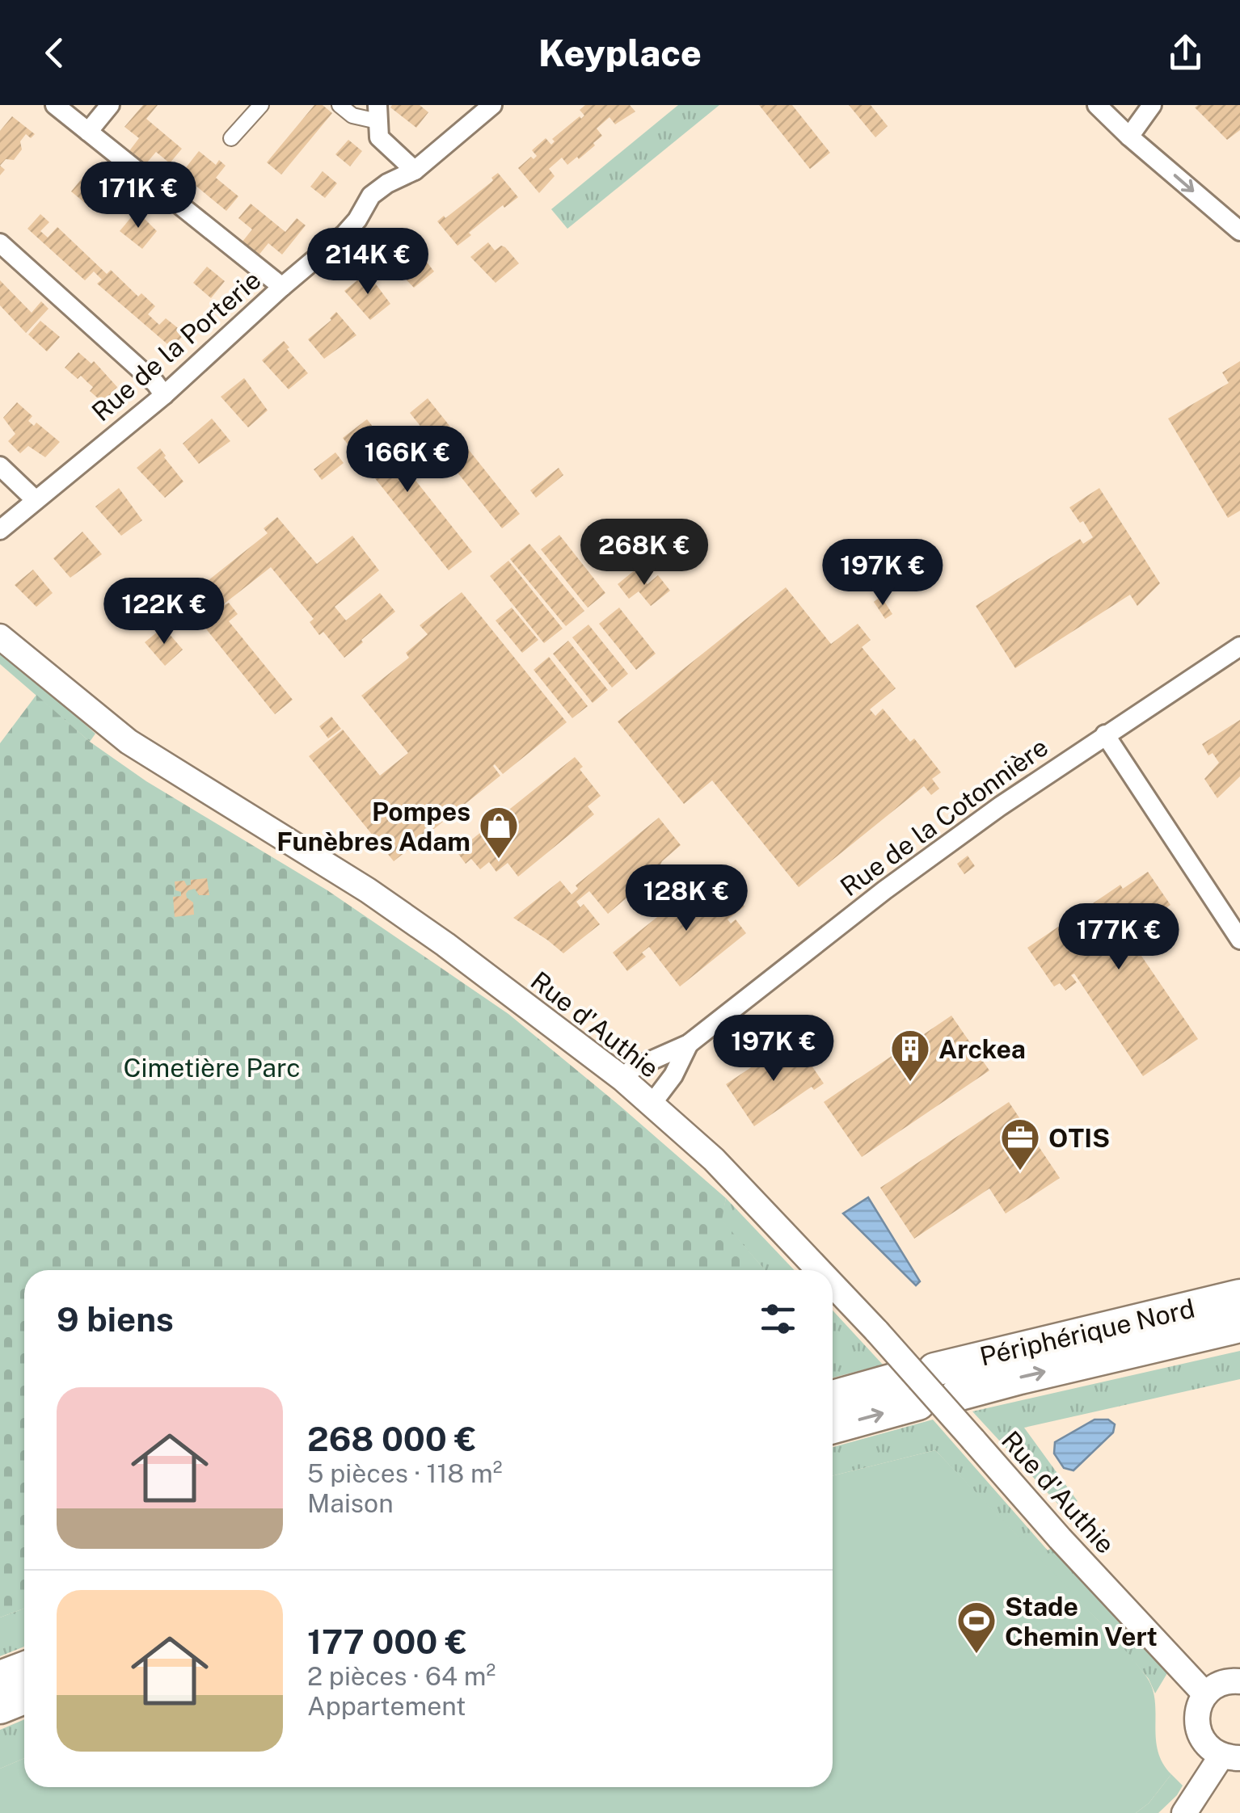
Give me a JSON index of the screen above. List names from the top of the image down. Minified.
{"streets":{"highway":["Périphérique Nord"],"street":["Rue de la Porterie","Rue de la Cotonnière","Rue d'Authie"]},"crossings":[["Rue de la Cotonnière","Rue d'Authie"]],"parks":["Cimetière Parc"],"places":{"shop":["Pompes Funèbres Adam"],"building":["Arckea"],"office":["OTIS"],"sports":["Stade Chemin Vert"]},"page":{"header":"Keyplace","price":["171K €","214K €","166K €","268K €","197K €","122K €","128K €","177K €","197K €"],"heading":"9 biens","list":[{"name":"268 000 €","note":"5 pièces · 118 m² · Maison"},{"name":"177 000 €","note":"2 pièces · 64 m² · Appartement"}]}}
